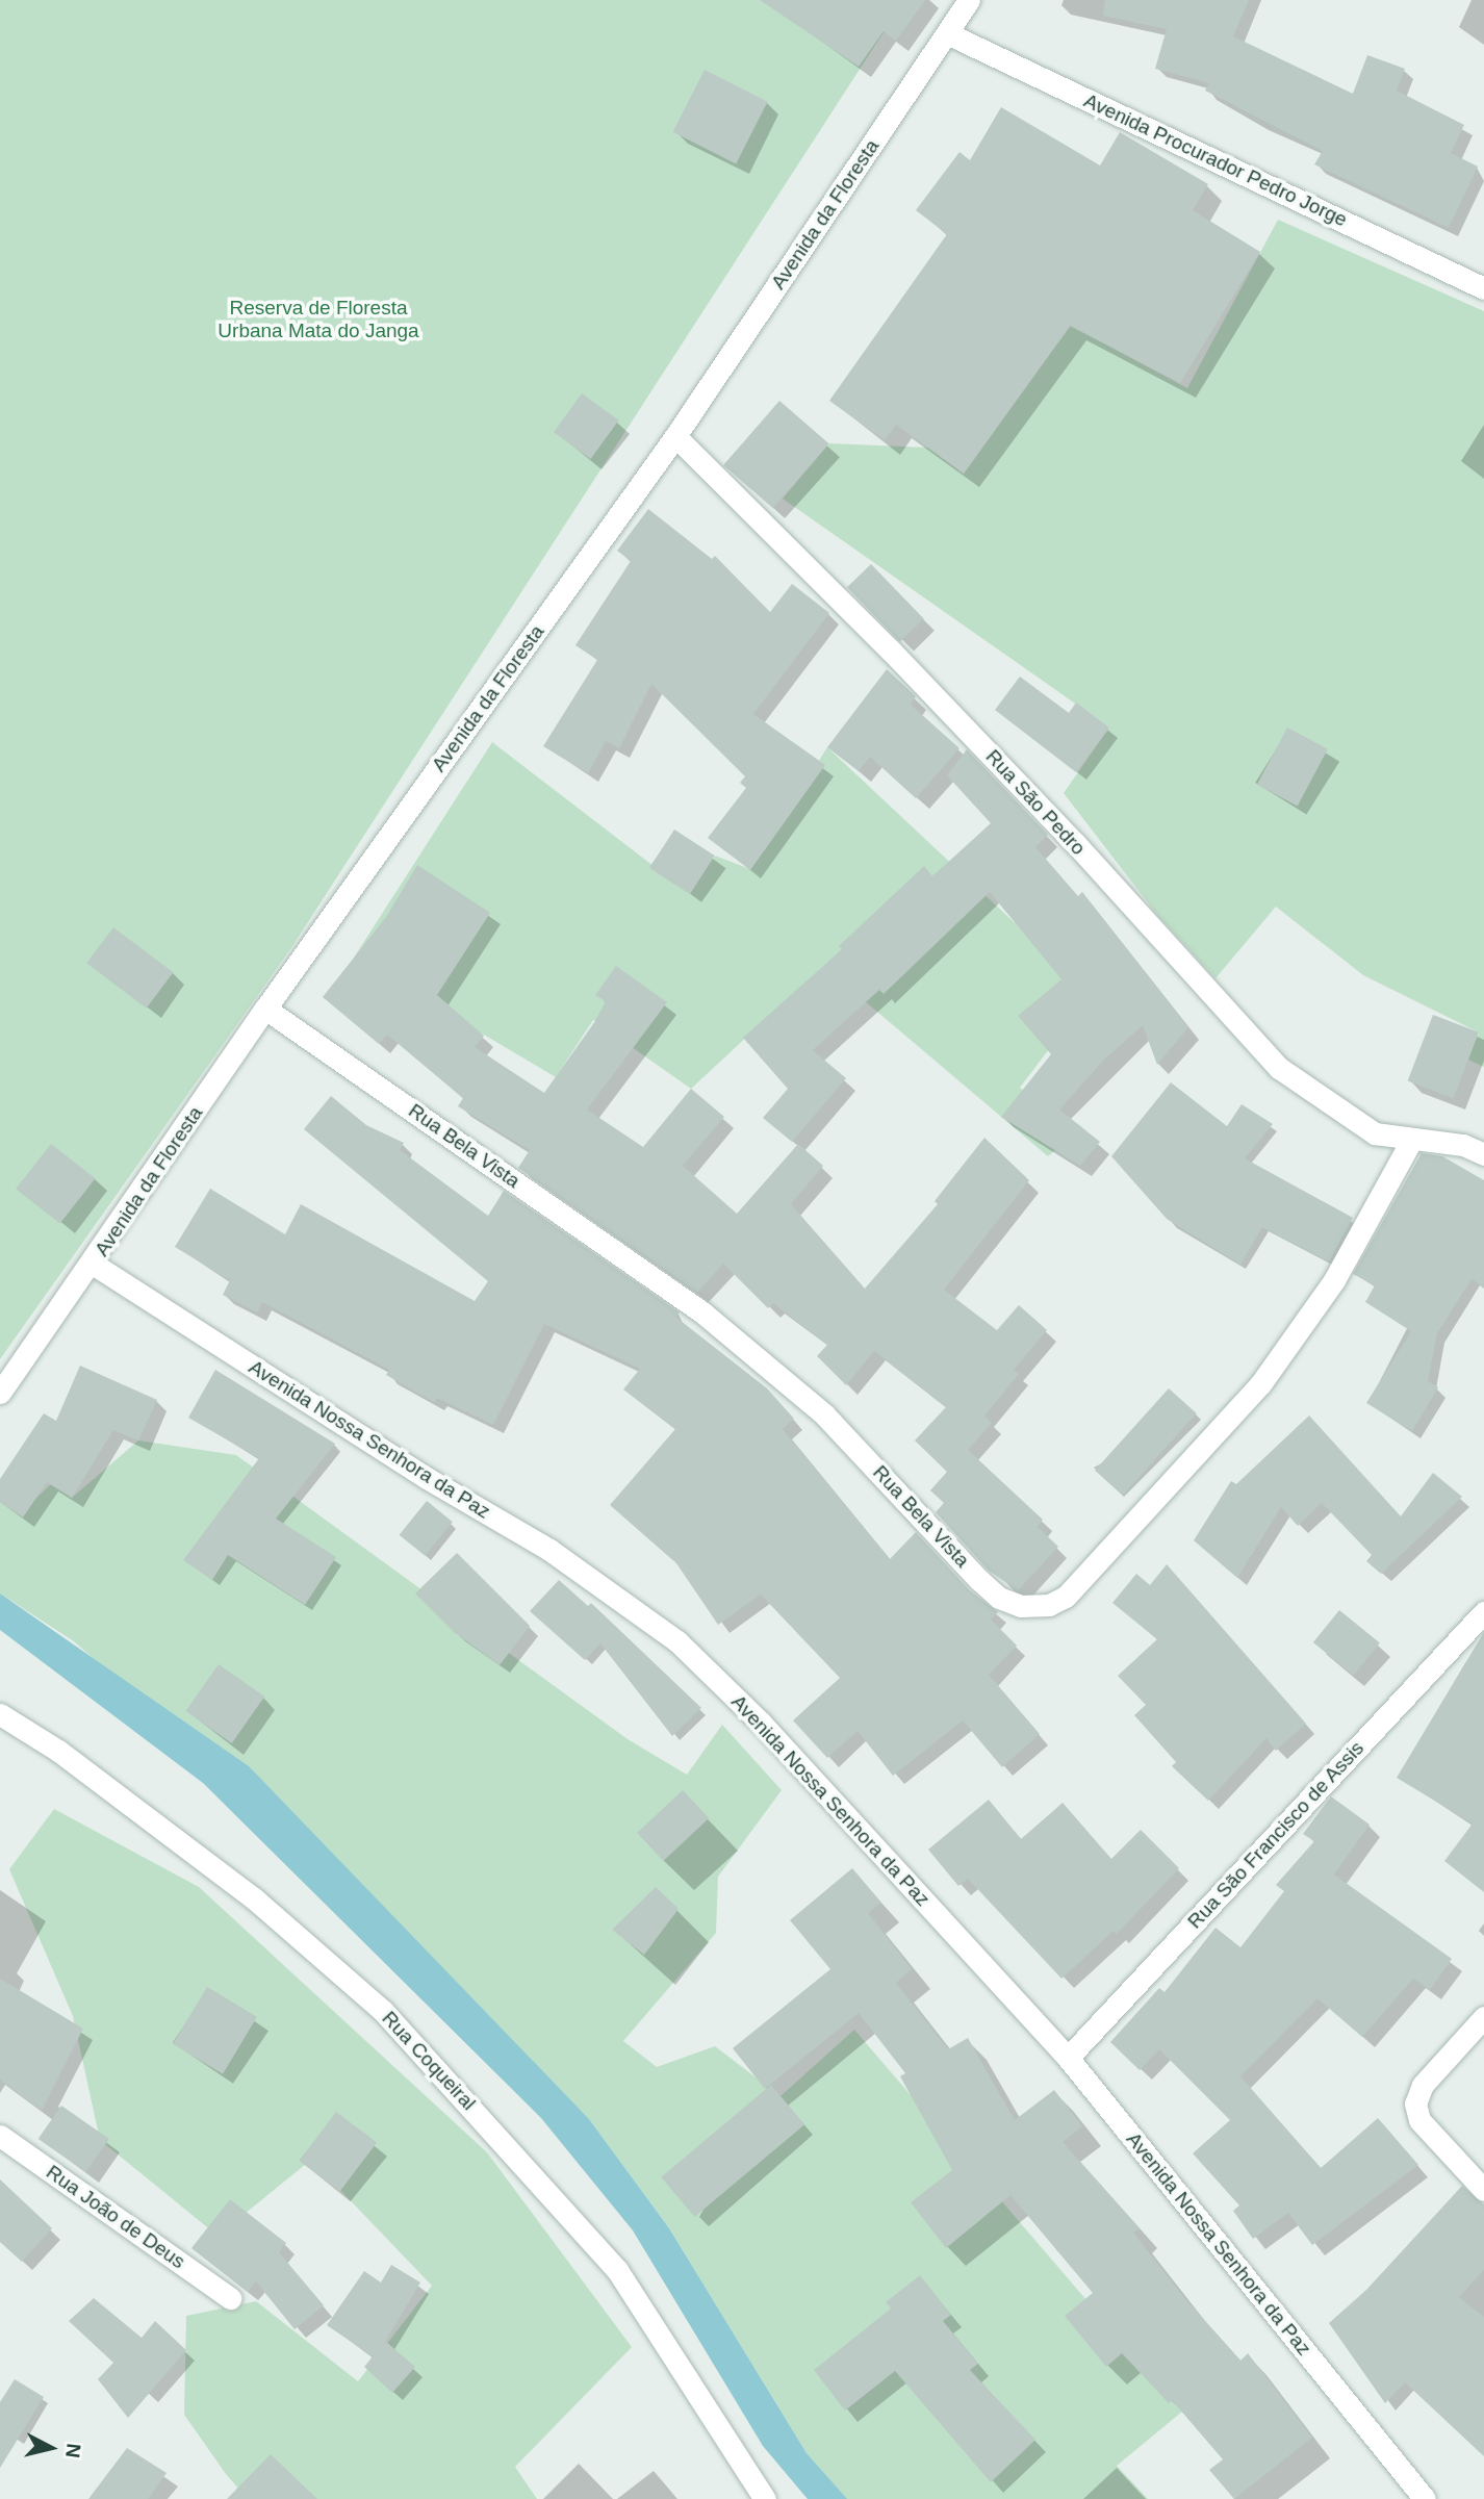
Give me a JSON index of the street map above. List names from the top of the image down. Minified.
{"streets":{"street":["Avenida Procurador Pedro Jorge","Avenida da Floresta","Rua São Pedro","Rua Bela Vista","Avenida Nossa Senhora da Paz","Rua São Francisco de Assis","Rua Coqueiral","Rua João de Deus"]},"crossings":[["Avenida Procurador Pedro Jorge","Avenida da Floresta"],["Avenida da Floresta","Rua São Pedro"],["Avenida da Floresta","Rua Bela Vista"],["Avenida da Floresta","Avenida Nossa Senhora da Paz"],["Rua São Pedro","Rua Bela Vista"],["Avenida Nossa Senhora da Paz","Rua São Francisco de Assis"]],"parks":["Reserva de Floresta Urbana Mata do Janga"],"north":"right"}
